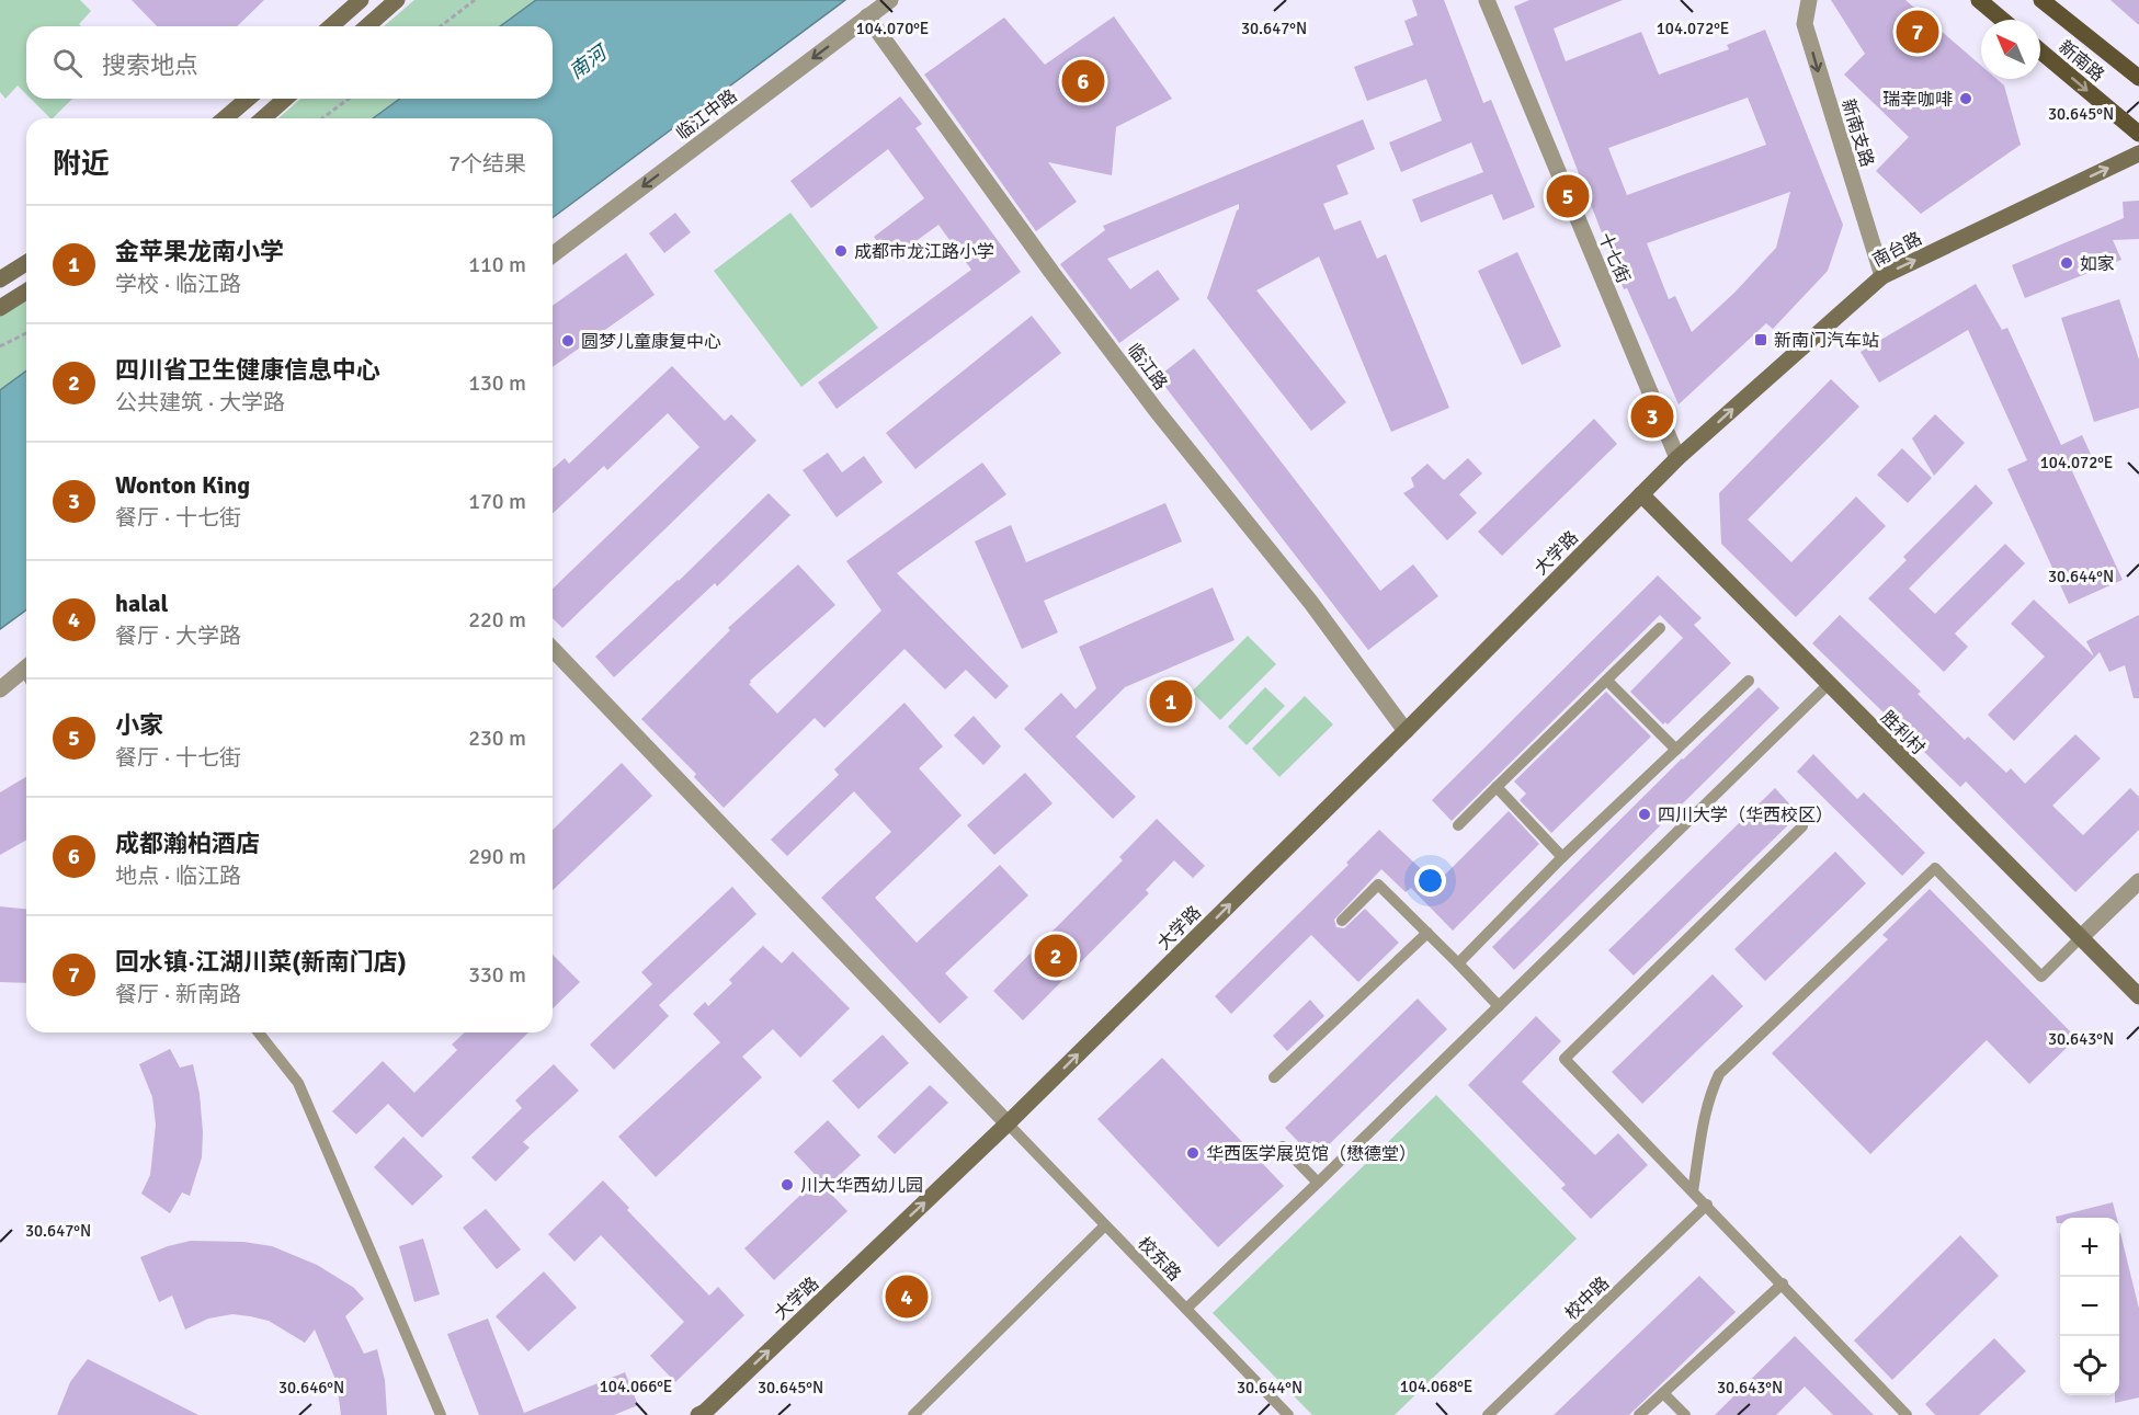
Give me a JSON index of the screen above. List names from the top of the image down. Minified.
{"streets":{"main road":["新南路"],"street":["临江中路","新南支路","南台路","十七街","临江路","大学路","胜利村"],"lane":["校东路","校中路"]},"crossings":[["临江中路","临江路"],["新南支路","南台路"],["南台路","十七街"],["南台路","大学路"],["十七街","大学路"],["临江路","大学路"],["大学路","胜利村"],["大学路","校东路"]],"one_way":["临江中路","新南支路","南台路","大学路"],"water":["南河"],"places":{"other":["瑞幸咖啡","成都市龙江路小学","如家","圆梦儿童康复中心","四川大学（华西校区）","华西医学展览馆（懋德堂）","川大华西幼儿园"],"transit":["新南门汽车站"]},"north":"top left","page":{"pins":["7","6","5","3","1","2","4"],"search":"搜索地点","heading":["附近","7个结果"],"list":[{"mark":"1","name":"金苹果龙南小学","note":"学校 · 临江路","value":"110 m"},{"mark":"2","name":"四川省卫生健康信息中心","note":"公共建筑 · 大学路","value":"130 m"},{"mark":"3","name":"Wonton King","note":"餐厅 · 十七街","value":"170 m"},{"mark":"4","name":"halal","note":"餐厅 · 大学路","value":"220 m"},{"mark":"5","name":"小家","note":"餐厅 · 十七街","value":"230 m"},{"mark":"6","name":"成都瀚柏酒店","note":"地点 · 临江路","value":"290 m"},{"mark":"7","name":"回水镇·江湖川菜(新南门店)","note":"餐厅 · 新南路","value":"330 m"}],"map_buttons":["+","−"]},"coordinates":["30.647°N","104.070°E","104.072°E","30.645°N","30.644°N","30.643°N","104.066°E","104.068°E","30.646°N"]}
